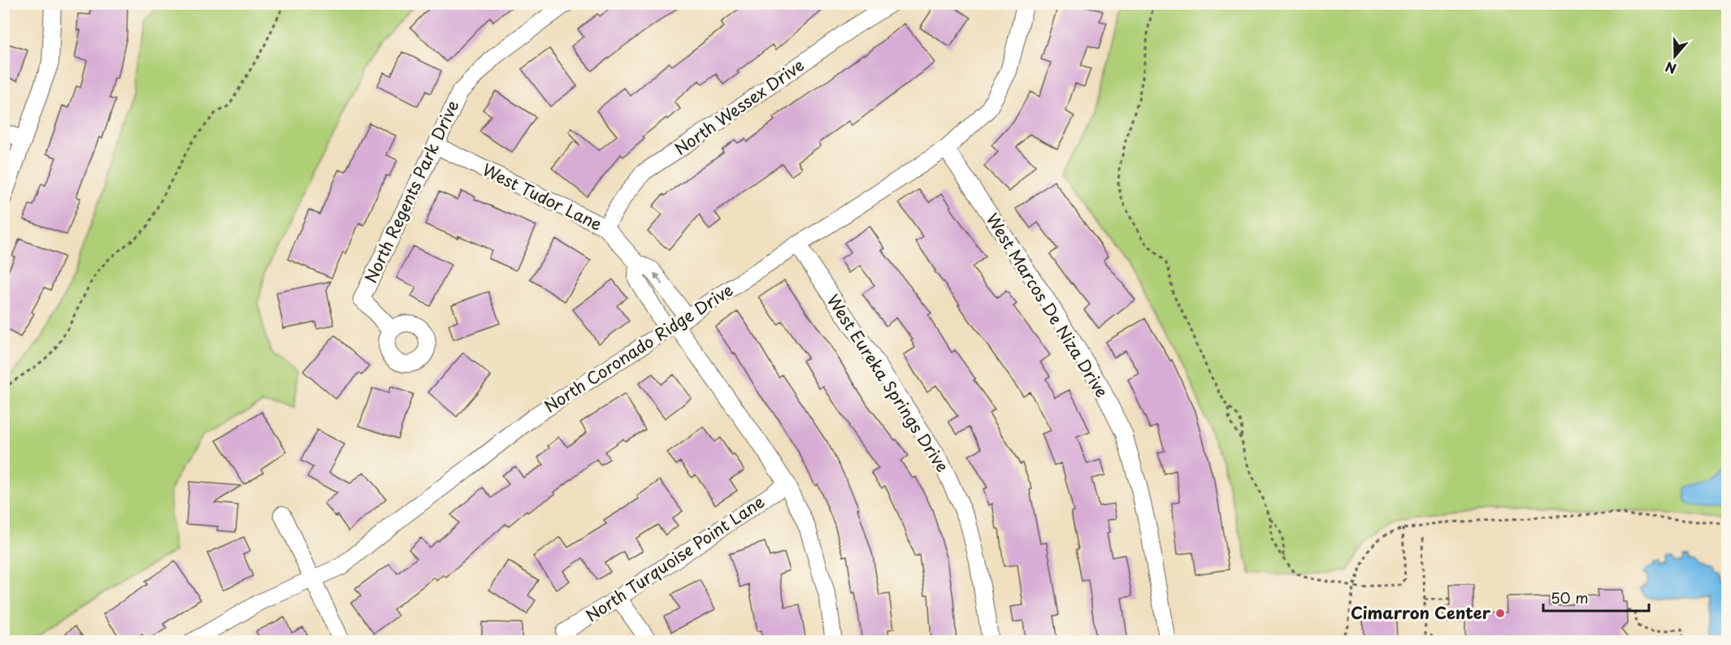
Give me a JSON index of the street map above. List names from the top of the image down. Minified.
{"streets":{"street":["North Wessex Drive","North Regents Park Drive","West Tudor Lane","West Marcos De Niza Drive","North Coronado Ridge Drive","West Eureka Springs Drive","North Turquoise Point Lane"]},"crossings":[["North Wessex Drive","West Tudor Lane"],["North Regents Park Drive","West Tudor Lane"],["West Tudor Lane","North Coronado Ridge Drive"],["West Marcos De Niza Drive","North Coronado Ridge Drive"],["North Coronado Ridge Drive","West Eureka Springs Drive"]],"places":["Cimarron Center"],"scale_bar":"50 m","north":"bottom"}
